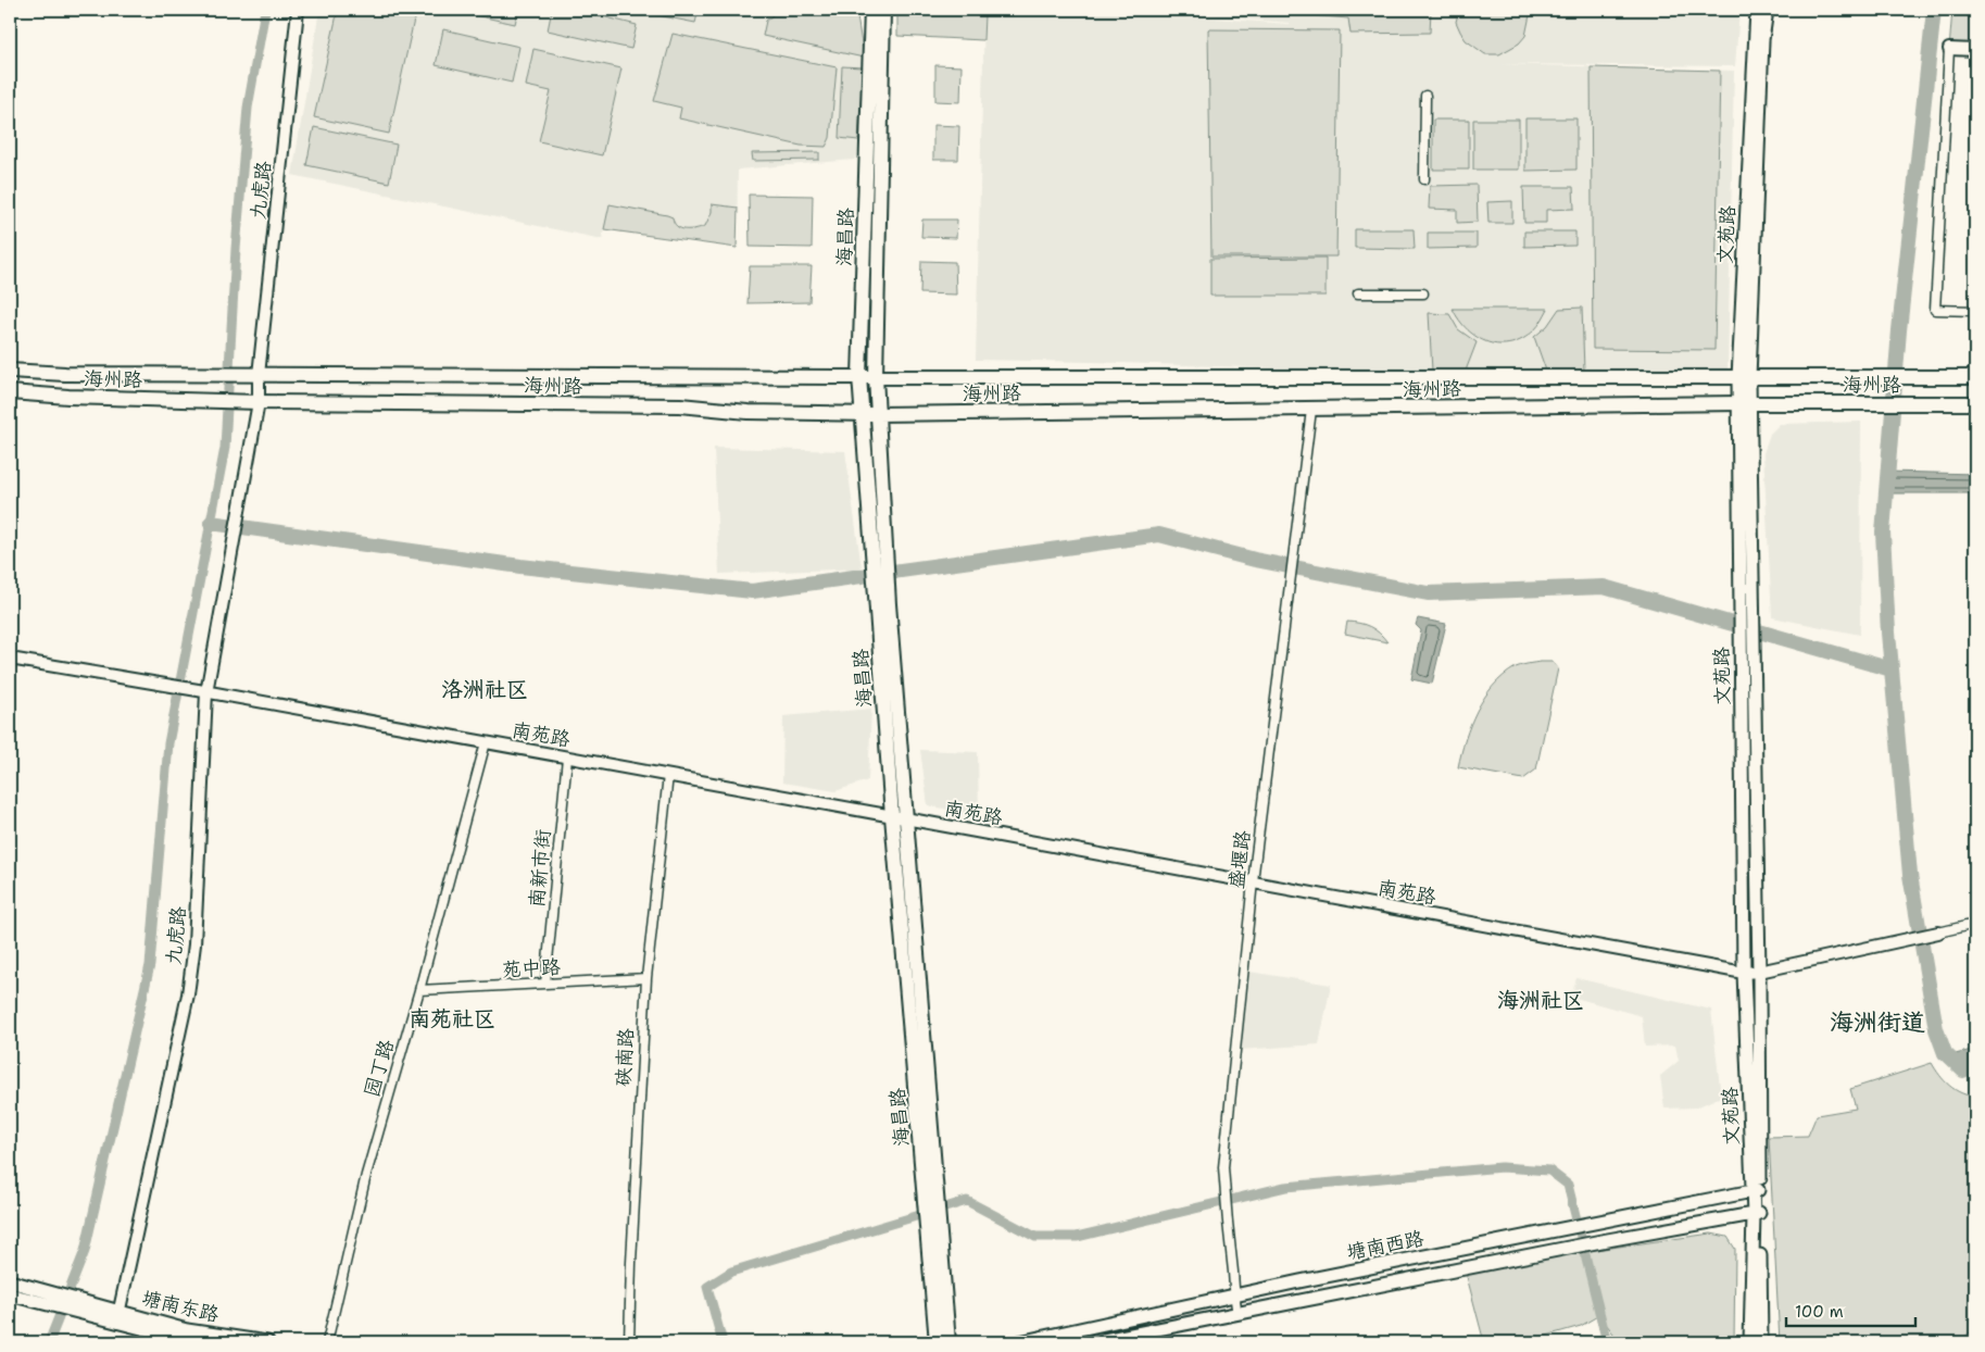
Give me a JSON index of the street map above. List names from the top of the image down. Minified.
{"streets":{"main road":["文苑路","海昌路","海州路","塘南西路","塘南东路"],"street":["九虎路","南苑路","盛堰路","南新市街","苑中路","硖南路","园丁路"]},"crossings":[["九虎路","海州路"],["九虎路","南苑路"],["九虎路","塘南东路"],["文苑路","海州路"],["文苑路","南苑路"],["文苑路","塘南西路"],["海昌路","海州路"],["海昌路","南苑路"],["海州路","盛堰路"],["南苑路","盛堰路"],["南苑路","南新市街"],["南苑路","硖南路"],["南苑路","园丁路"],["盛堰路","塘南西路"],["南新市街","苑中路"],["苑中路","硖南路"],["苑中路","园丁路"]],"districts":["洛洲社区","海洲社区","南苑社区","海洲街道"],"scale_bar":"100 m"}
